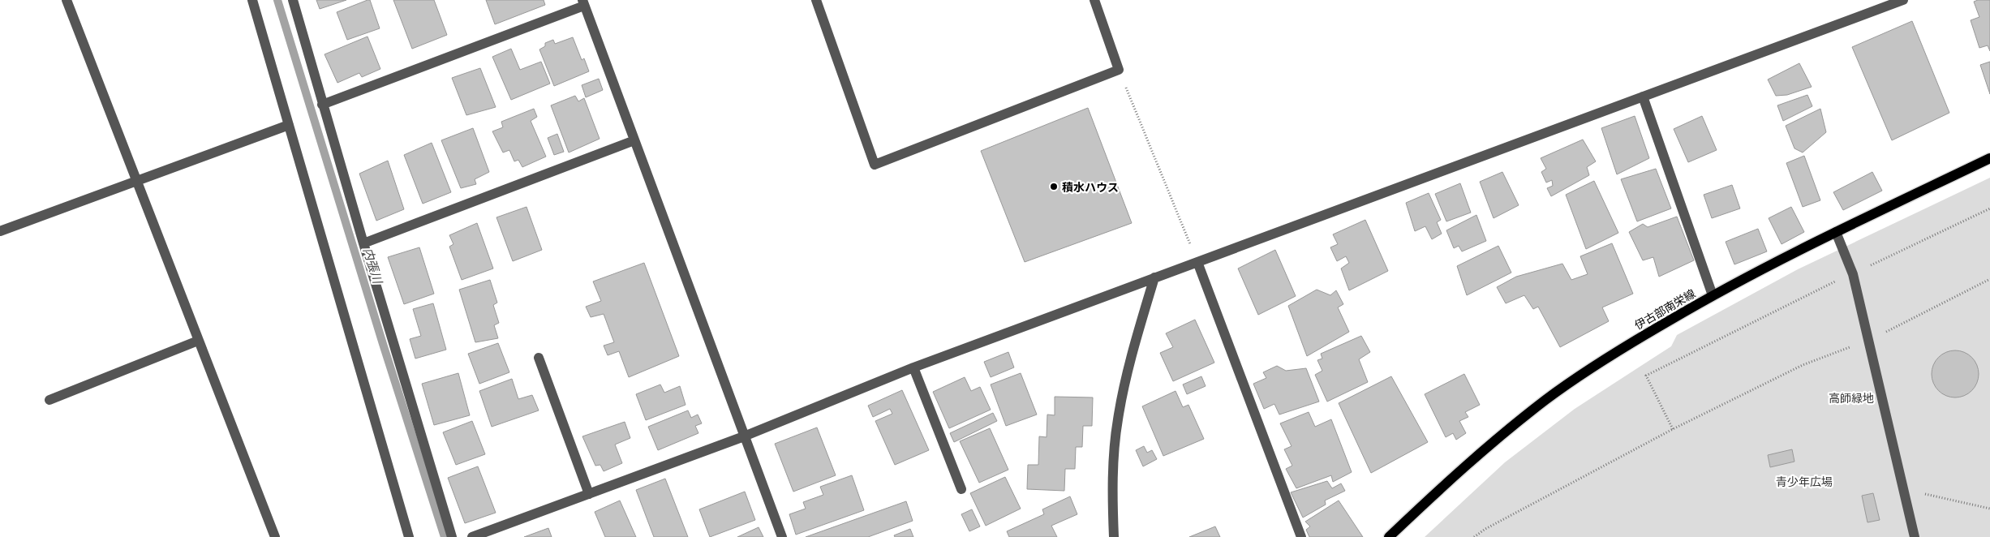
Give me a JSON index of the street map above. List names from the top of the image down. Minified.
{"streets":{"main road":["伊古部南栄線"]},"water":["内張川"],"parks":["高師緑地","青少年広場"],"places":["積水ハウス"]}
